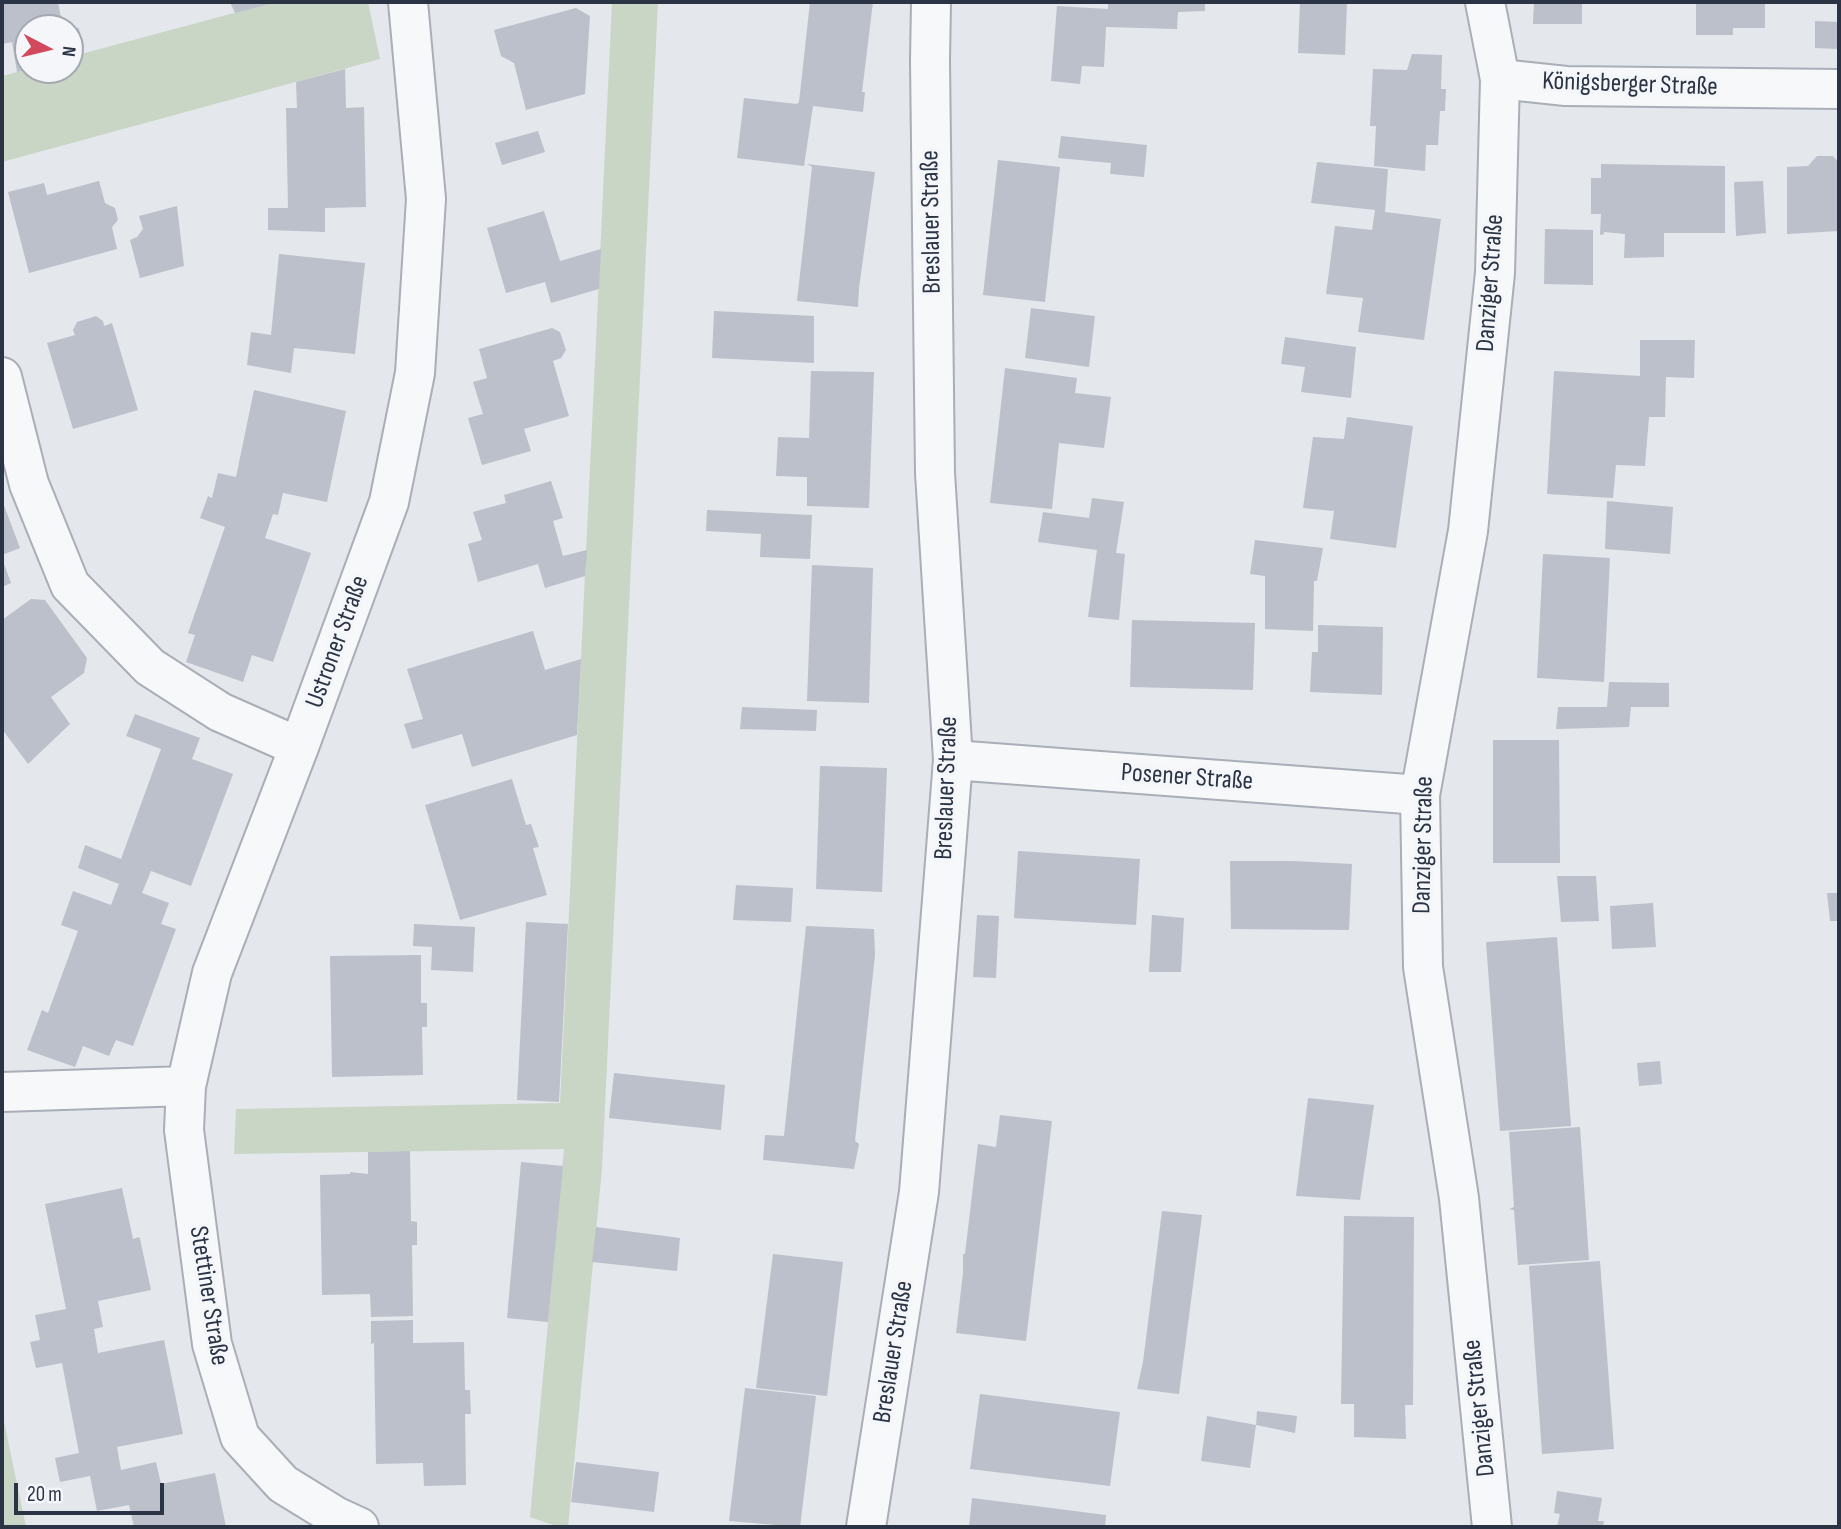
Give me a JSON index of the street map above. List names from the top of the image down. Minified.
{"streets":{"street":["Königsberger Straße","Breslauer Straße","Danziger Straße","Ustroner Straße","Posener Straße","Stettiner Straße"]},"crossings":[["Königsberger Straße","Danziger Straße"],["Breslauer Straße","Posener Straße"],["Danziger Straße","Posener Straße"],["Ustroner Straße","Stettiner Straße"]],"scale_bar":"20 m","north":"right"}
